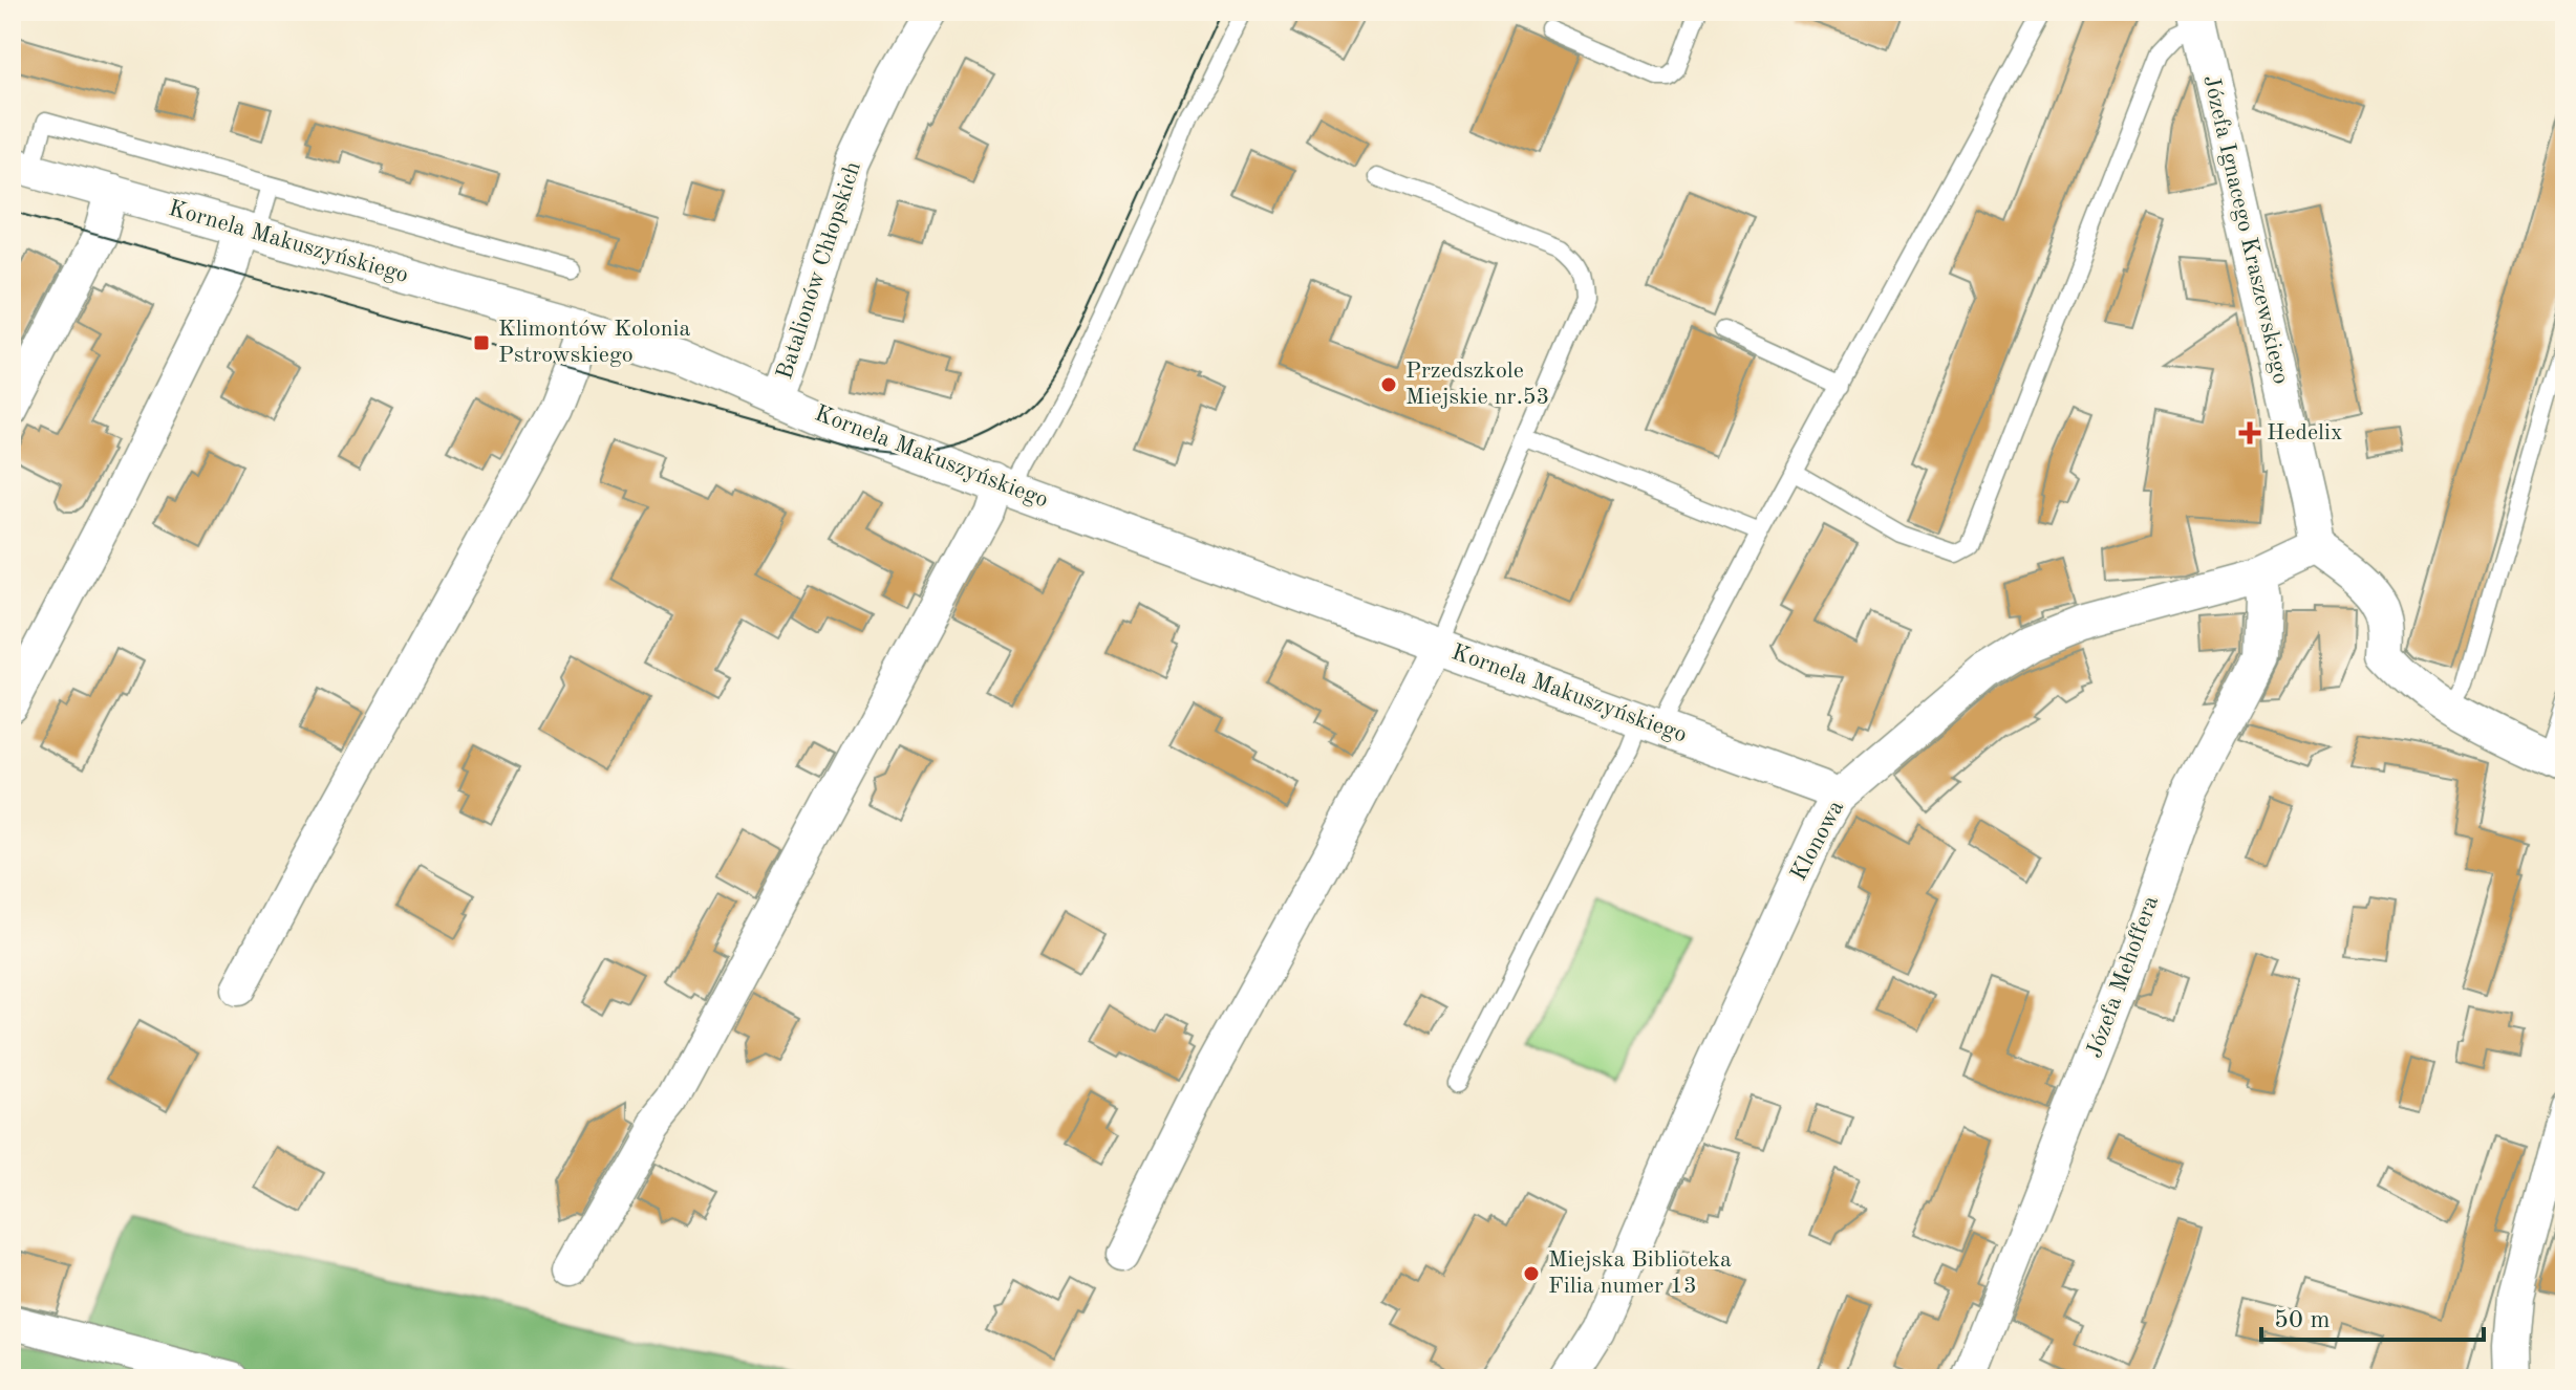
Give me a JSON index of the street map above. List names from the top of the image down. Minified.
{"streets":{"street":["Józefa Ignacego Kraszewskiego","Kornela Makuszyńskiego","Batalionów Chłopskich","Klonowa","Józefa Mehoffera"]},"crossings":[["Józefa Ignacego Kraszewskiego","Klonowa"],["Kornela Makuszyńskiego","Batalionów Chłopskich"],["Kornela Makuszyńskiego","Klonowa"],["Klonowa","Józefa Mehoffera"]],"places":{"transit":["Klimontów Kolonia Pstrowskiego"],"other":["Przedszkole Miejskie nr.53","Miejska Biblioteka Filia numer 13"],"health":["Hedelix"]},"scale_bar":"50 m"}
